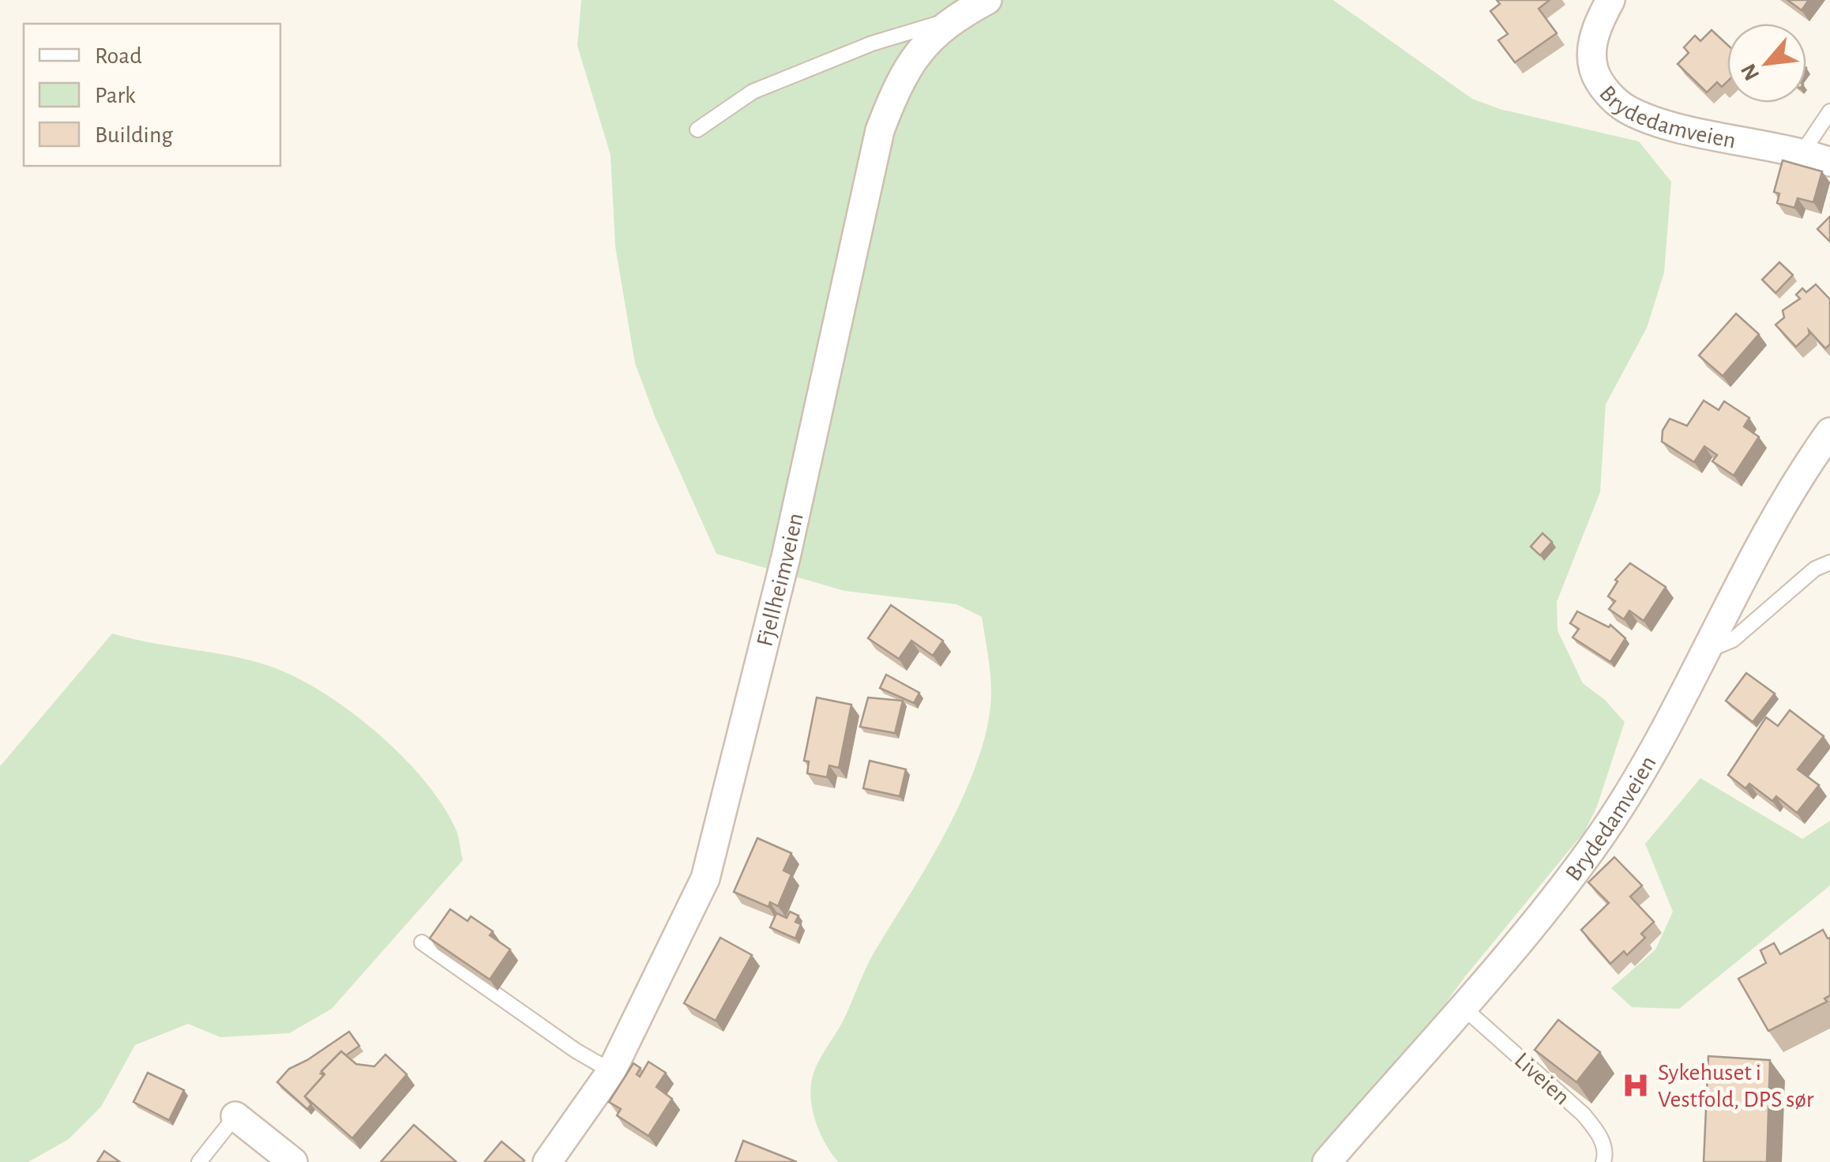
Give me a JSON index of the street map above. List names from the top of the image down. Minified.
{"streets":{"street":["Brydedamveien","Fjellheimveien"],"lane":["Liveien"]},"crossings":[["Brydedamveien","Liveien"]],"places":{"hospital":["Sykehuset i Vestfold, DPS sør"]},"legend":["Road","Park","Building"],"north":"bottom left"}
